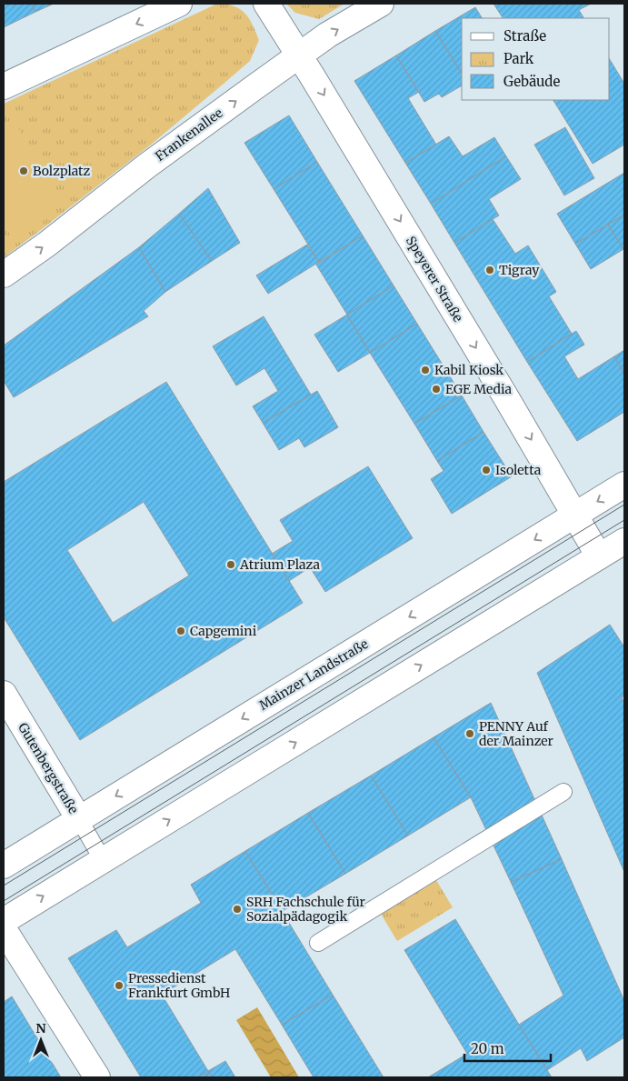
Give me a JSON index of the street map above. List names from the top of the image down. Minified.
{"streets":{"street":["Frankenallee","Speyerer Straße","Mainzer Landstraße","Gutenbergstraße"]},"crossings":[["Frankenallee","Speyerer Straße"],["Speyerer Straße","Mainzer Landstraße"],["Mainzer Landstraße","Gutenbergstraße"]],"one_way":["Speyerer Straße"],"places":["Bolzplatz","Tigray","Kabil Kiosk","EGE Media","Isoletta","Atrium Plaza","Capgemini","PENNY Auf der Mainzer","SRH Fachschule für Sozialpädagogik","Pressedienst Frankfurt GmbH"],"legend":["Straße","Park","Gebäude"],"scale_bar":"20 m","north":"top"}
